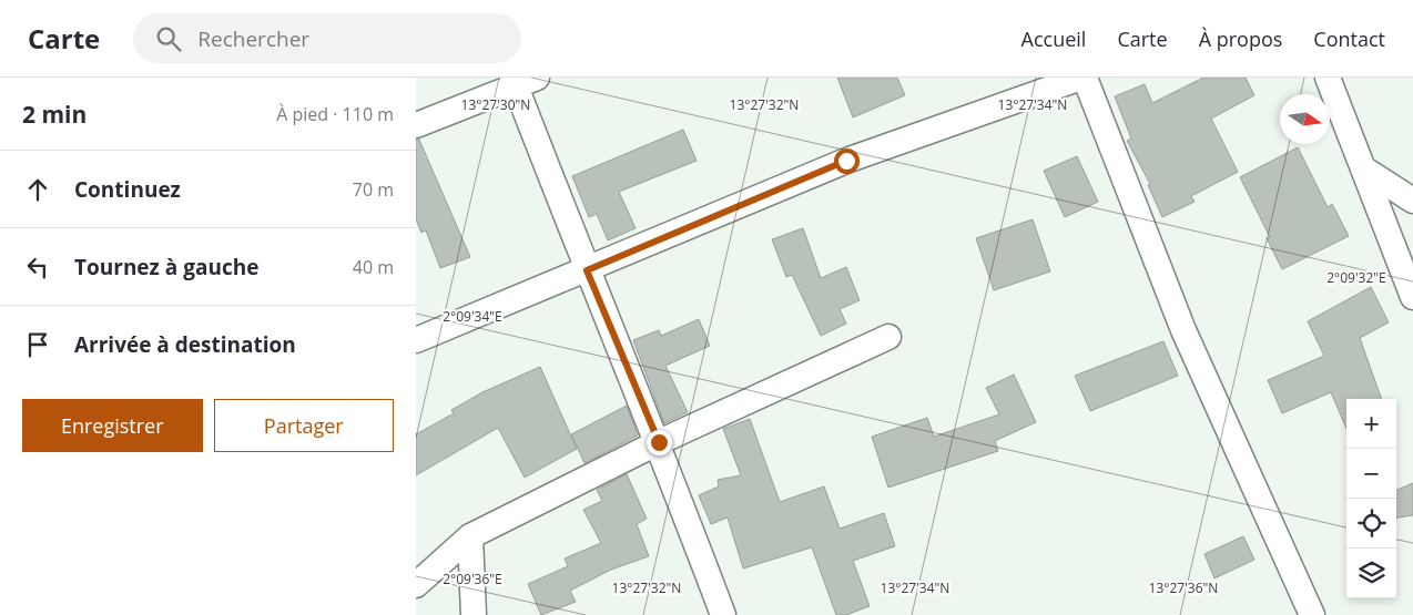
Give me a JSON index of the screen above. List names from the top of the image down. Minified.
{"north":"right","page":{"header":"Carte","search":"Rechercher","nav":["Accueil","Carte","À propos","Contact"],"heading":["2 min","À pied · 110 m"],"list":[["Continuez","70 m"],["Tournez à gauche","40 m"],"Arrivée à destination"],"buttons":["Enregistrer","Partager"],"map_buttons":["+","−"]},"coordinates":["13°27'30\"N","13°27'32\"N","13°27'34\"N","2°09'32\"E","2°09'34\"E","2°09'36\"E","13°27'36\"N"]}
